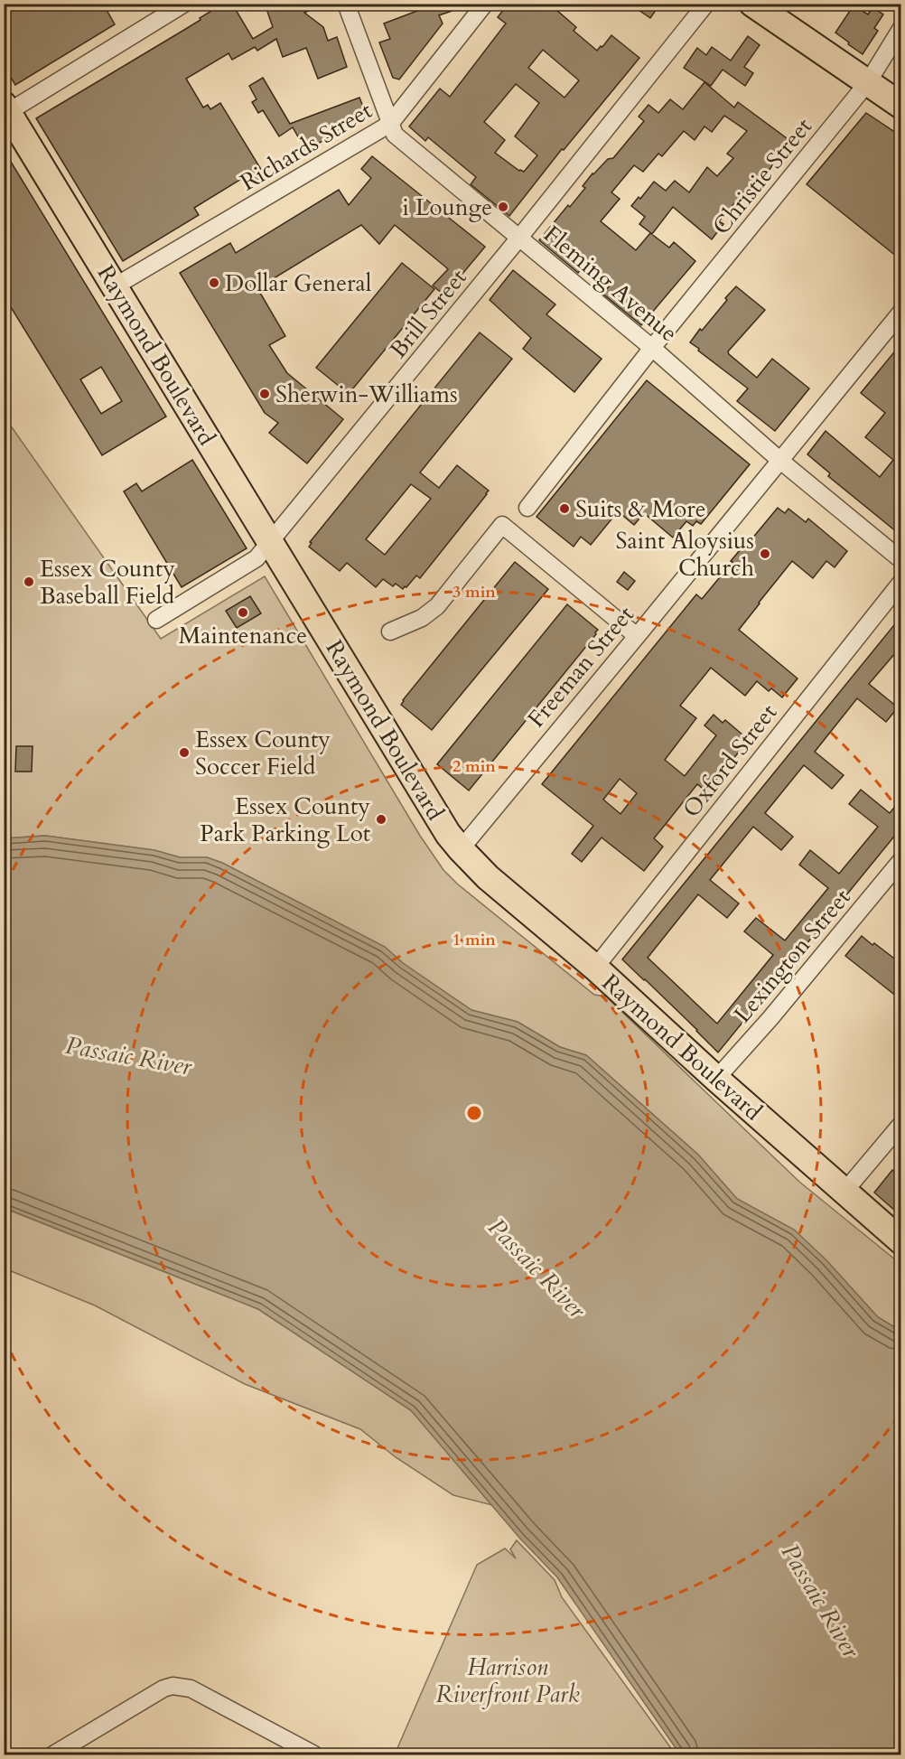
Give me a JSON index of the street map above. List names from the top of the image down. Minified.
{"streets":{"main road":["Raymond Boulevard"],"street":["Richards Street","Christie Street","Fleming Avenue","Brill Street","Freeman Street","Oxford Street","Lexington Street"]},"crossings":[["Richards Street","Fleming Avenue"],["Richards Street","Raymond Boulevard"],["Christie Street","Fleming Avenue"],["Fleming Avenue","Brill Street"],["Fleming Avenue","Freeman Street"],["Brill Street","Raymond Boulevard"],["Raymond Boulevard","Freeman Street"],["Raymond Boulevard","Oxford Street"],["Raymond Boulevard","Lexington Street"]],"water":["Passaic River"],"parks":["Harrison Riverfront Park"],"places":["i Lounge","Dollar General","Sherwin-Williams","Suits & More","Saint Aloysius Church","Essex County Baseball Field","Maintenance","Essex County Soccer Field","Essex County Park Parking Lot"],"rings":["3 min","2 min","1 min"]}
